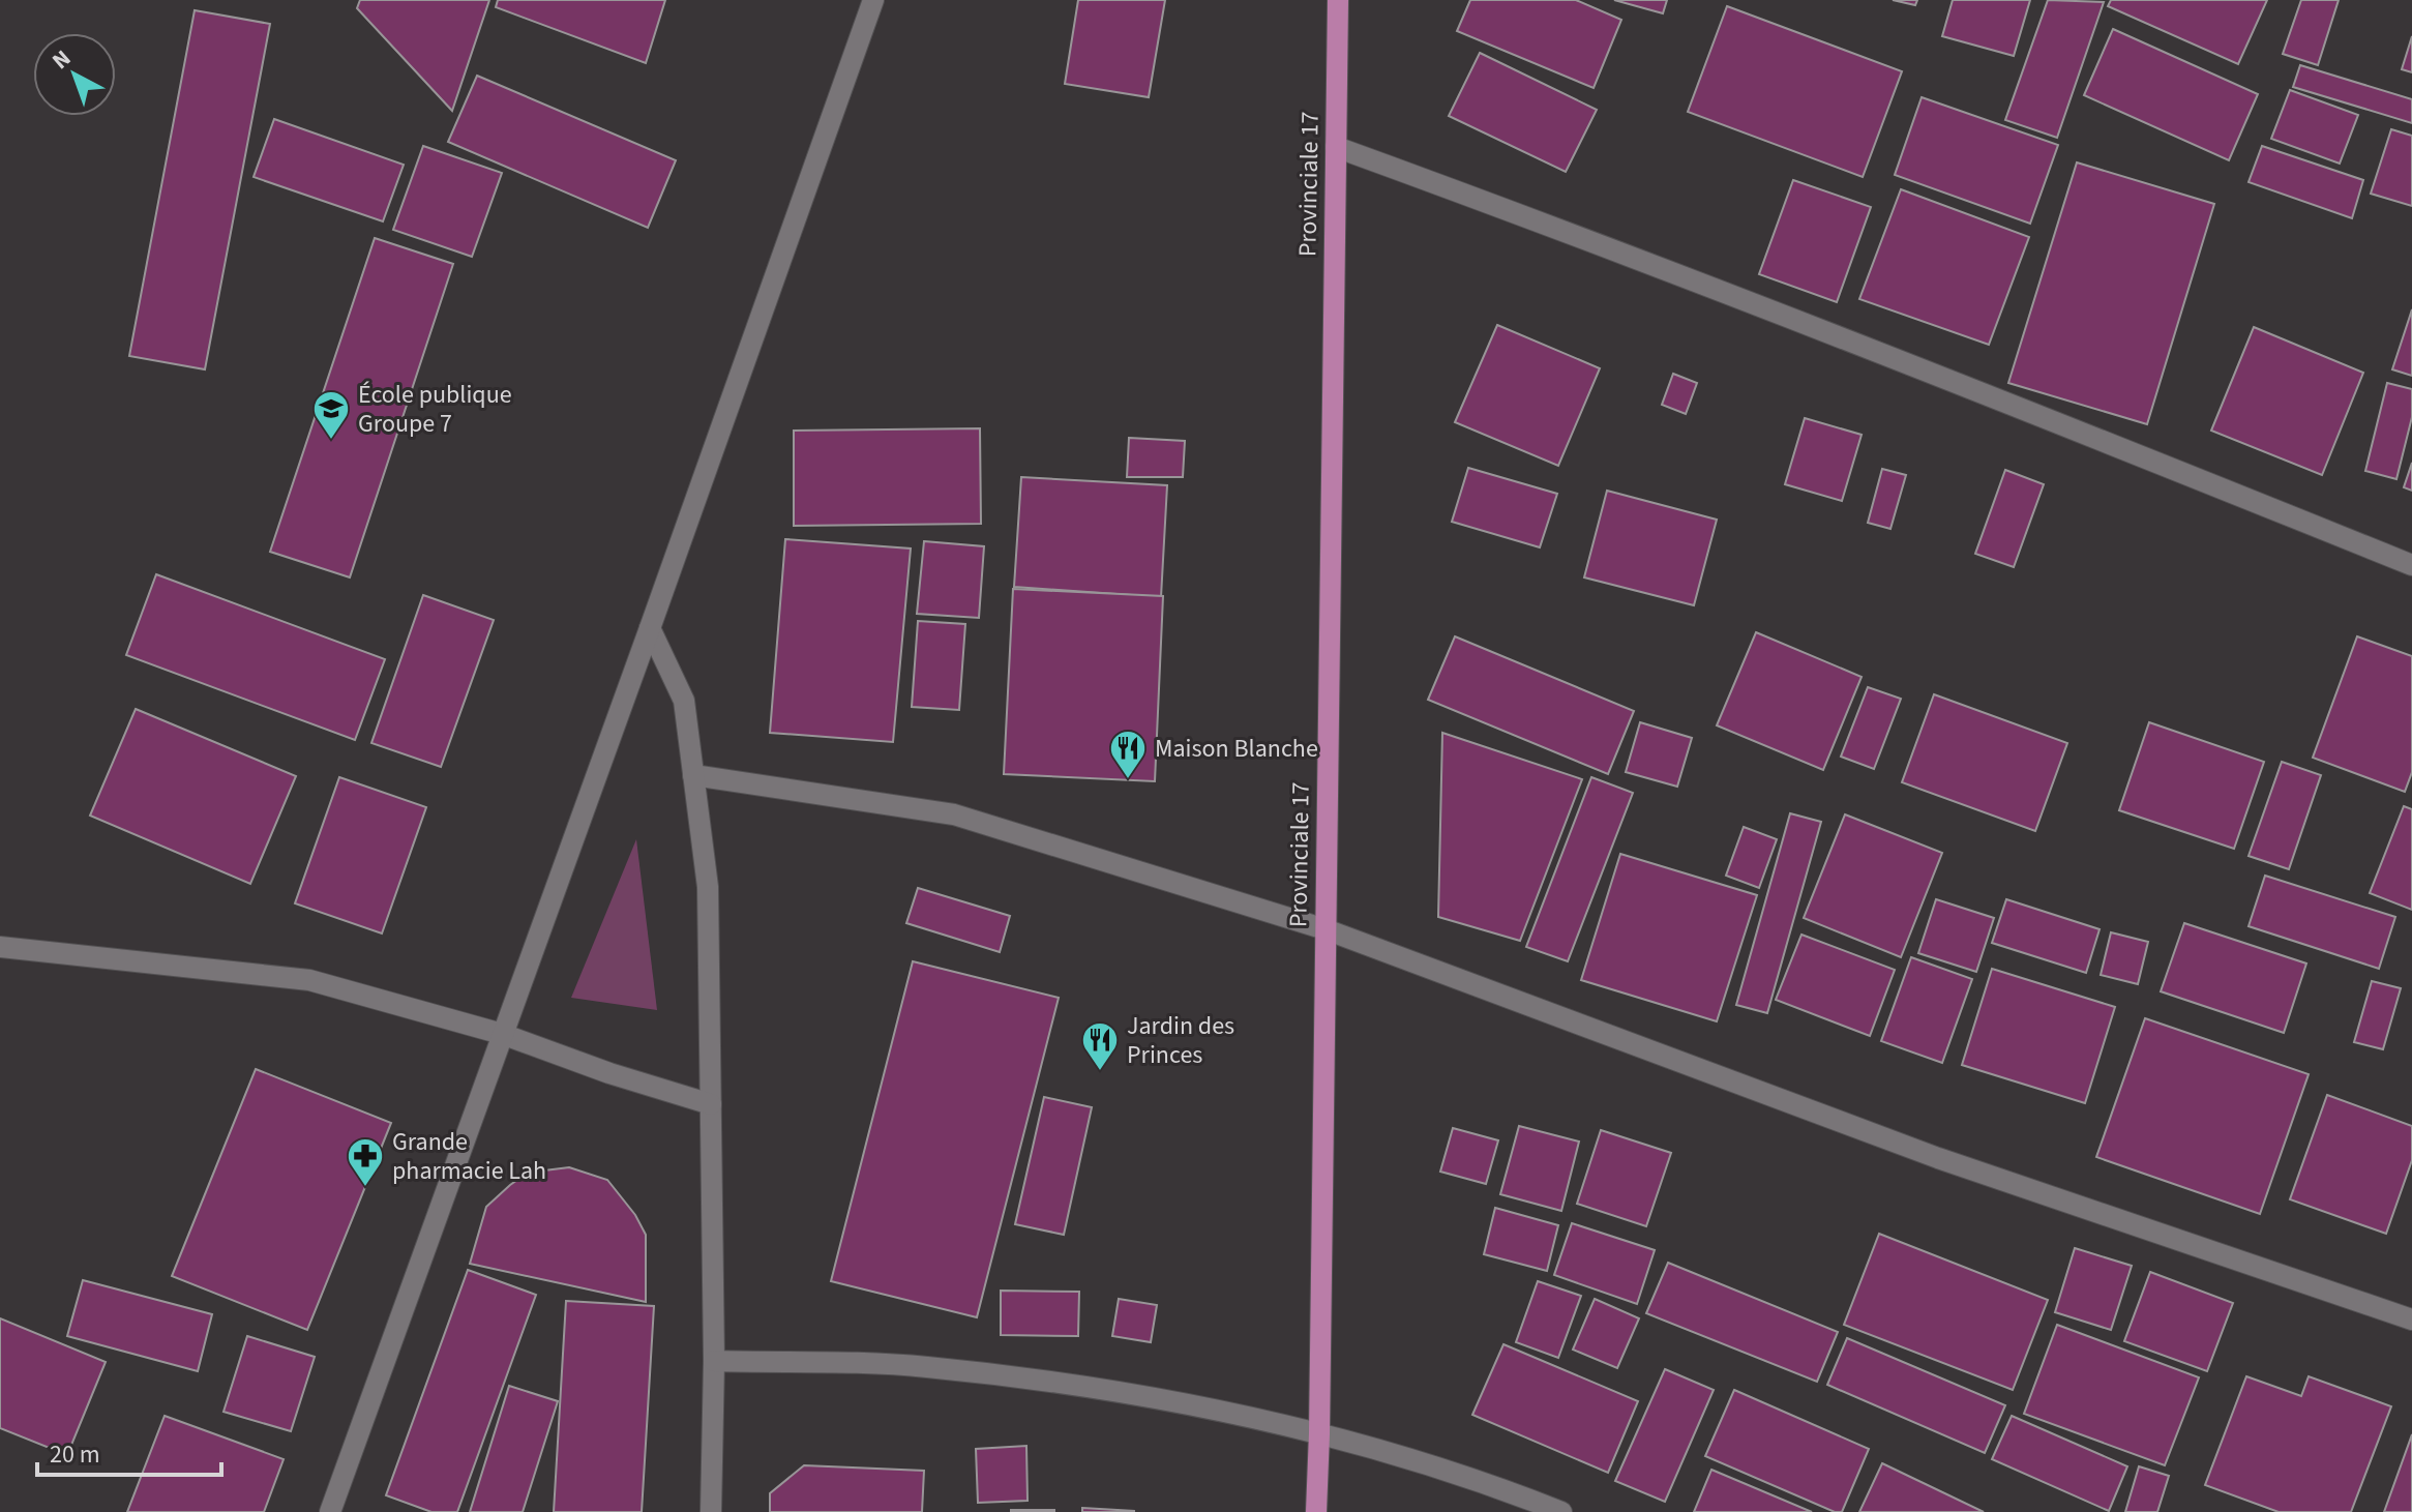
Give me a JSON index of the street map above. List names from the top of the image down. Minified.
{"streets":{"main road":["Provinciale 17"]},"places":{"school or university":["École publique Groupe 7"],"restaurant":["Maison Blanche","Jardin des Princes"],"pharmacy":["Grande pharmacie Lah"]},"scale_bar":"20 m","north":"top left"}
